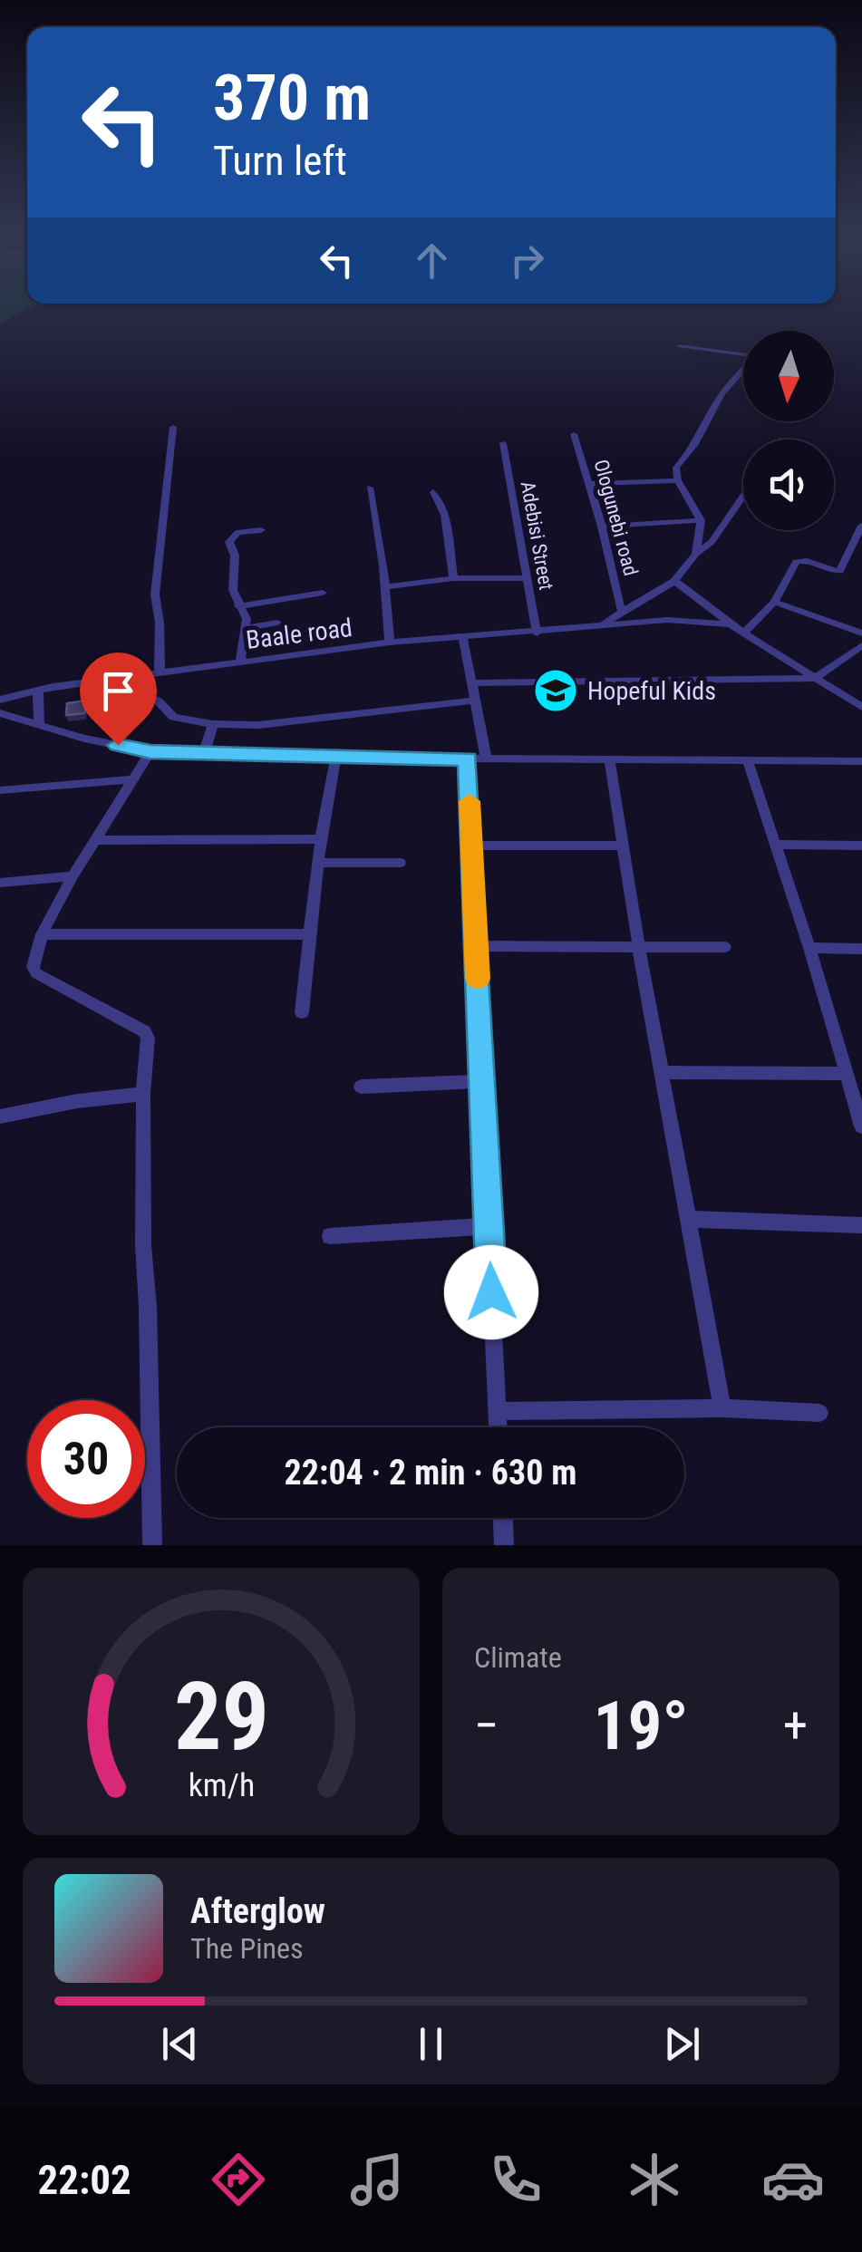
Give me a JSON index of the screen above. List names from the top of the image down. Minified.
{"streets":{"street":["Ologunebi road","Adebisi Street","Baale road"]},"crossings":[["Adebisi Street","Baale road"]],"places":{"school or university":["Hopeful Kids"]},"north":"bottom","page":{"turn":["370 m","Turn left"],"limit":"30","trip":"22:04 · 2 min · 630 m","tile":"Climate","heat":["−","19°","+"],"song":["Afterglow","The Pines"],"tabs":"22:02","gauge":["29","km/h"]}}
